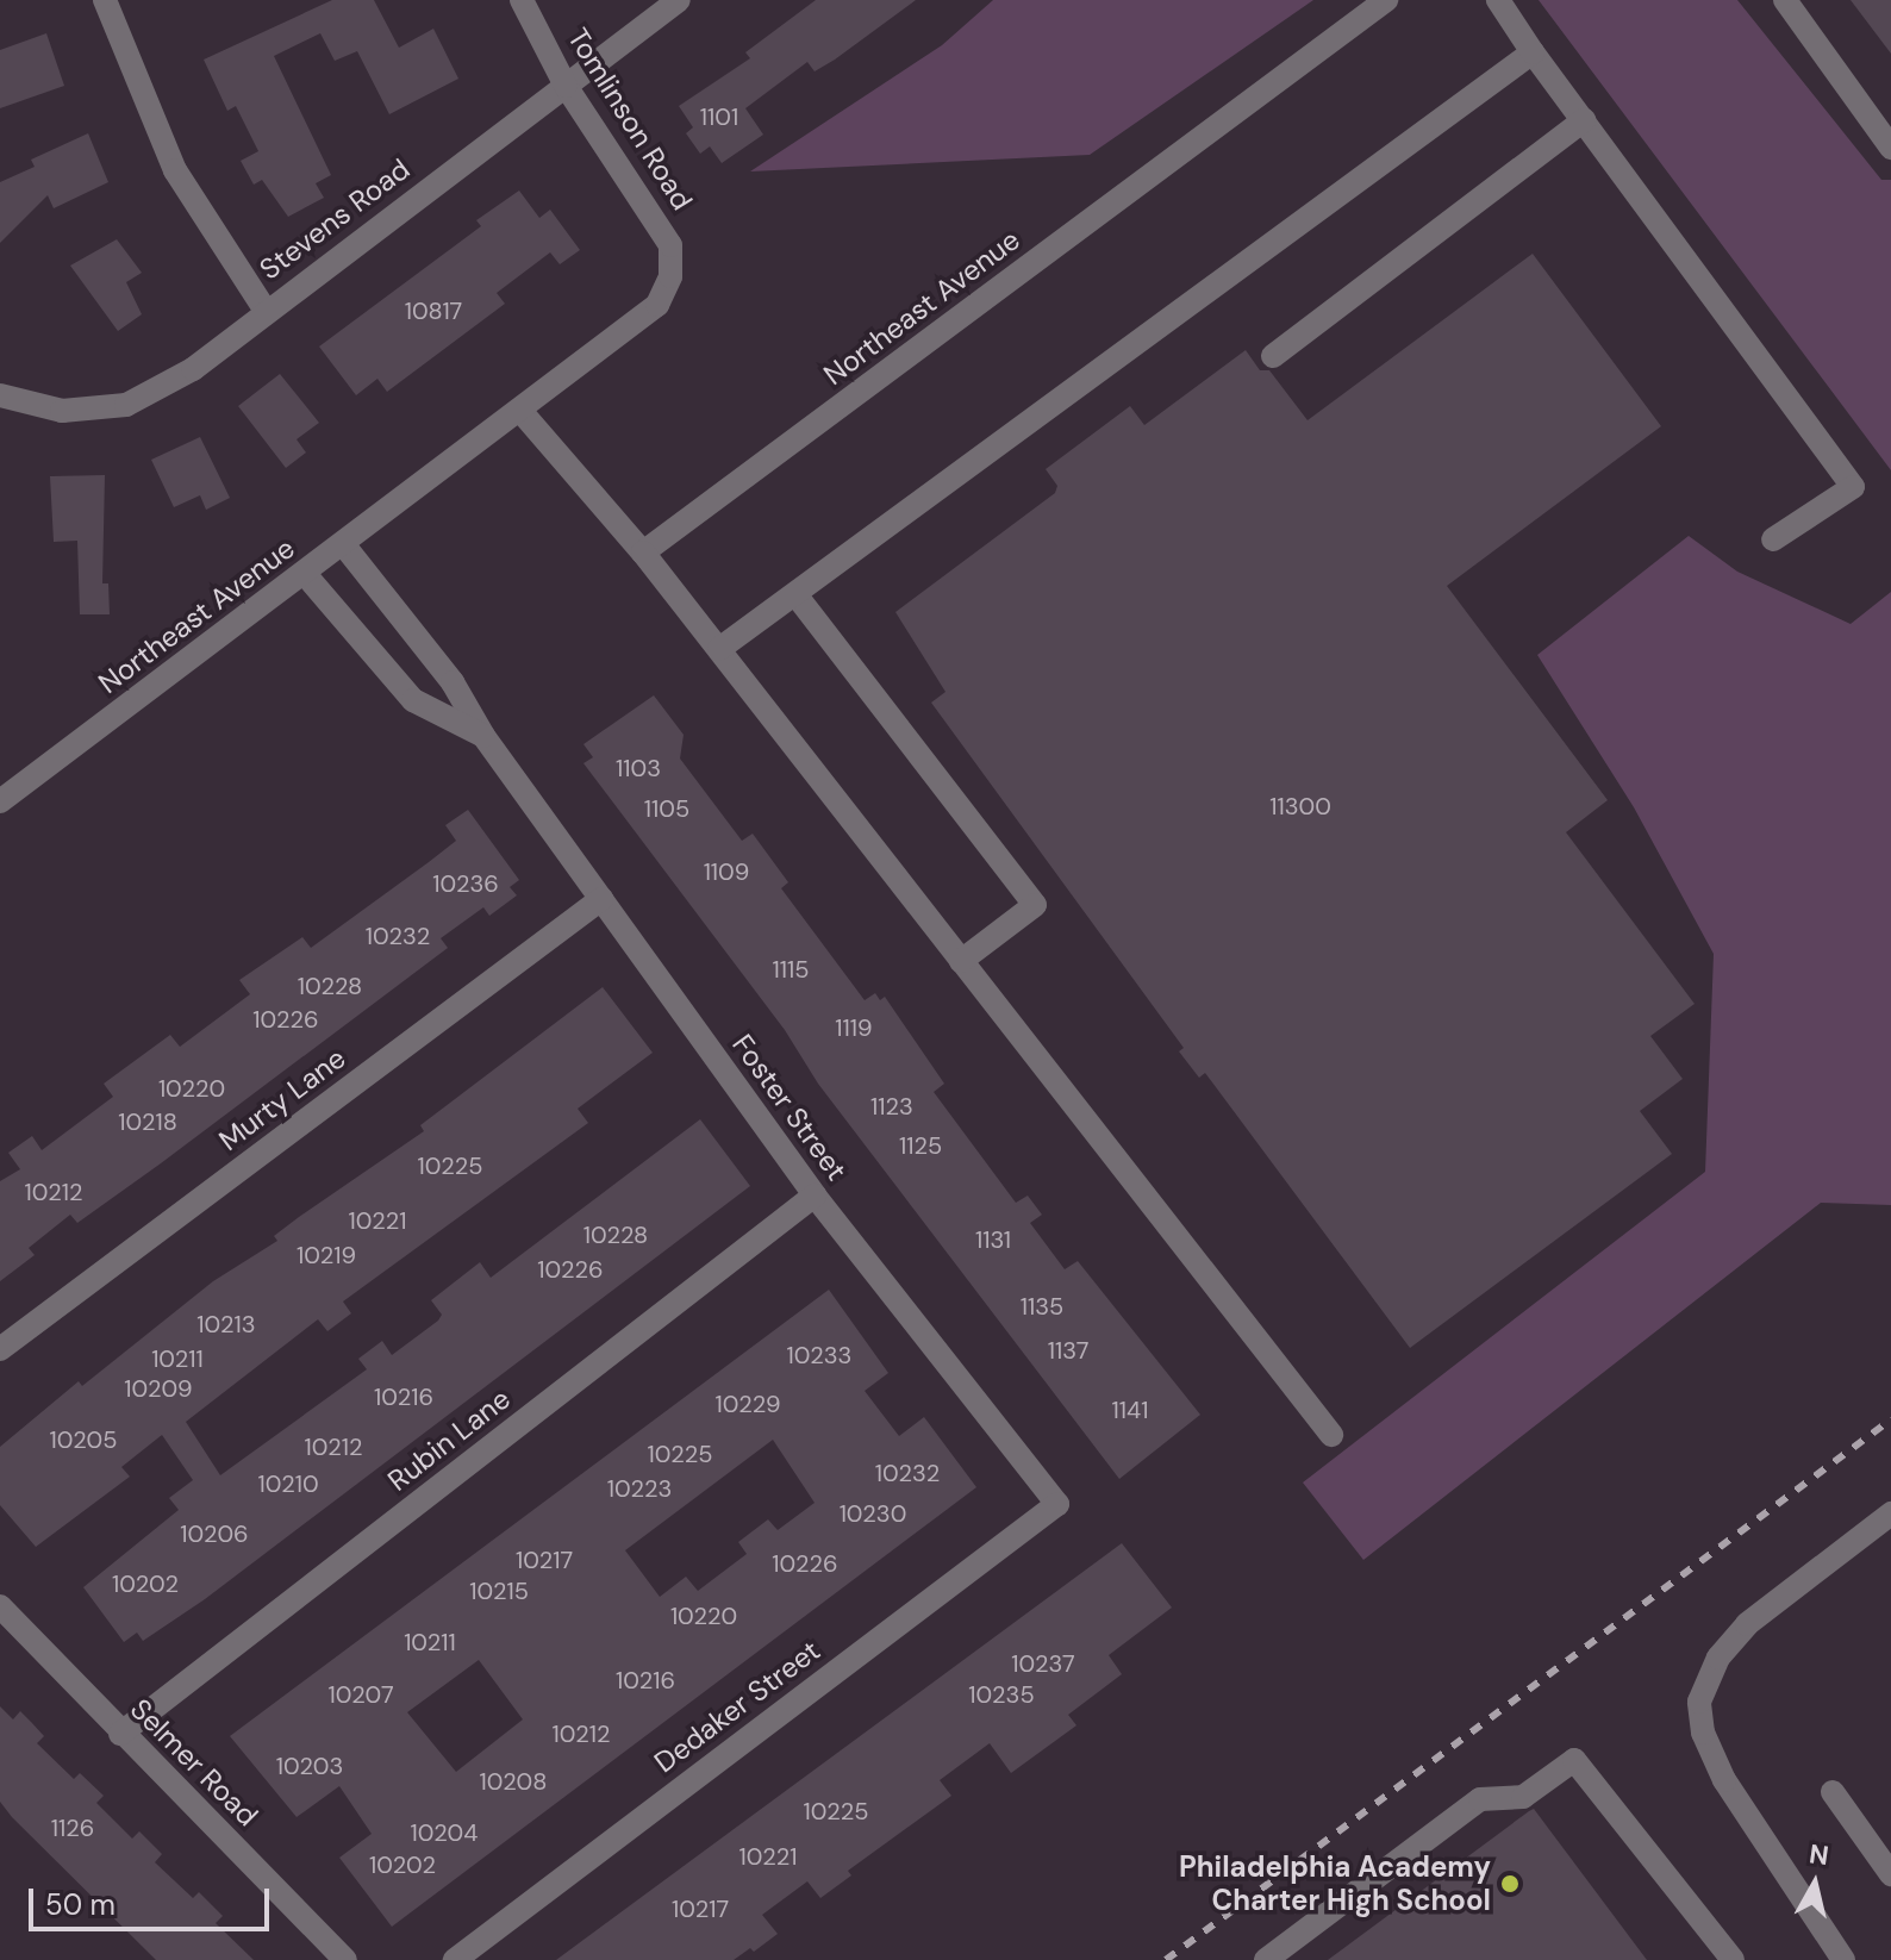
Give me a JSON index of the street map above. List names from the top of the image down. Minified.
{"streets":{"street":["Tomlinson Road","Stevens Road","Northeast Avenue","Murty Lane","Foster Street","Rubin Lane","Dedaker Street","Selmer Road"]},"crossings":[["Tomlinson Road","Stevens Road"],["Tomlinson Road","Northeast Avenue"],["Northeast Avenue","Foster Street"],["Murty Lane","Foster Street"],["Foster Street","Rubin Lane"],["Foster Street","Dedaker Street"],["Rubin Lane","Selmer Road"]],"places":["Philadelphia Academy Charter High School"],"house_numbers":["1101","10817","1103","11300","1105","1109","10236","10232","1115","10228","10226","1119","10220","1123","10218","1125","10225","10212","10221","10228","1131","10219","10226","1135","10213","1137","10233","10211","10209","10216","10229","1141","10205","10212","10225","10232","10210","10223","10230","10206","10217","10226","10202","10215","10220","10211","10237","10216","10207","10235","10212","10203","10208","10225","1126","10204","10221","10202","10217"],"scale_bar":"50 m","north":"top"}
